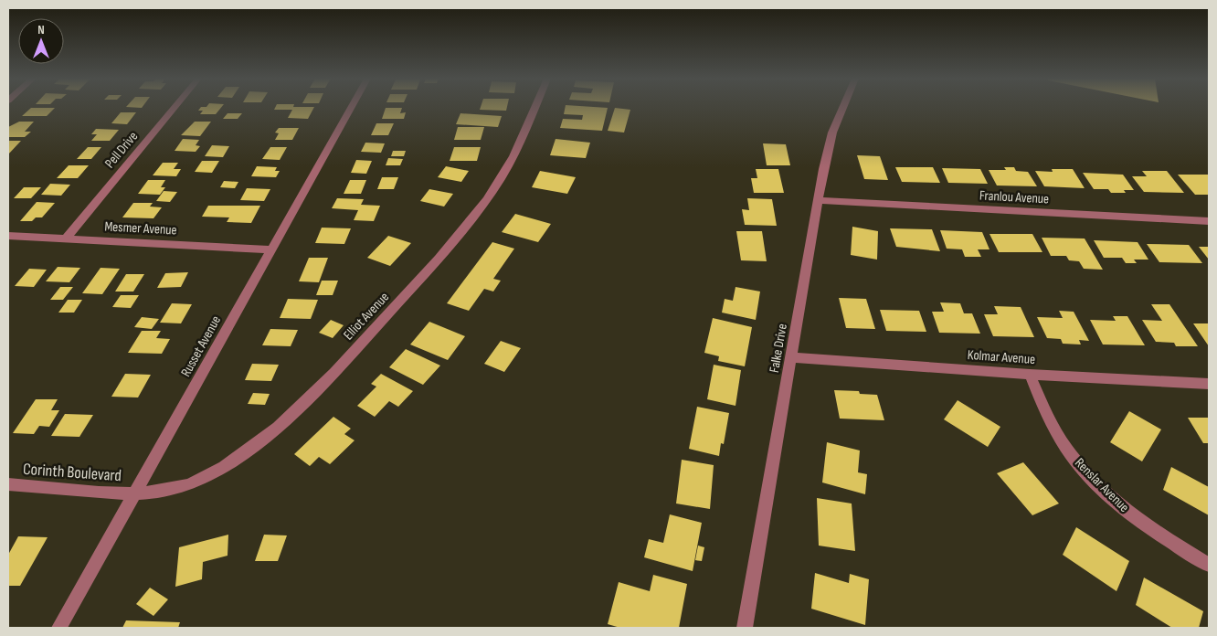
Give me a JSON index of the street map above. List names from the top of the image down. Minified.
{"streets":{"street":["Pell Drive","Franlou Avenue","Mesmer Avenue","Elliot Avenue","Russet Avenue","Falke Drive","Kolmar Avenue","Corinth Boulevard","Renslar Avenue"]},"crossings":[["Pell Drive","Mesmer Avenue"],["Franlou Avenue","Falke Drive"],["Mesmer Avenue","Russet Avenue"],["Elliot Avenue","Russet Avenue"],["Elliot Avenue","Corinth Boulevard"],["Russet Avenue","Corinth Boulevard"],["Falke Drive","Kolmar Avenue"],["Kolmar Avenue","Renslar Avenue"]],"north":"top"}
